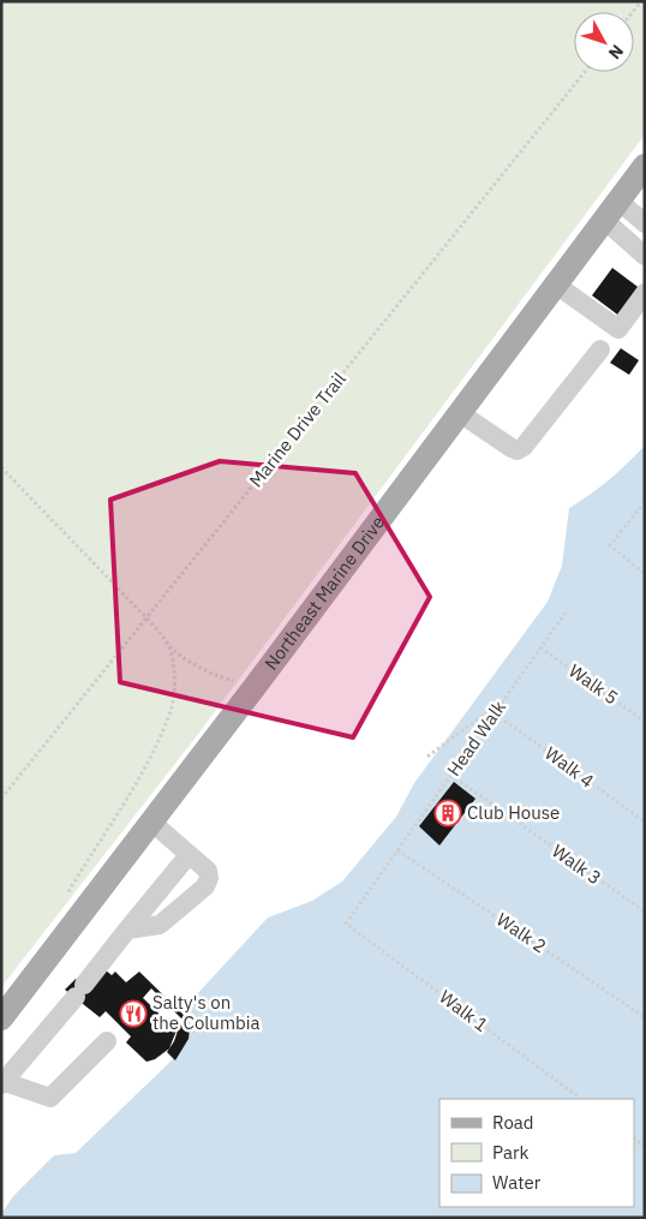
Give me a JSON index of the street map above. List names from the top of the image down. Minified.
{"streets":{"main road":["Northeast Marine Drive"],"path":["Marine Drive Trail","Walk 5","Head Walk","Walk 4","Walk 3","Walk 2","Walk 1"]},"crossings":[["Walk 5","Head Walk"],["Head Walk","Walk 4"],["Head Walk","Walk 3"],["Head Walk","Walk 2"],["Head Walk","Walk 1"]],"places":{"building":["Club House"],"restaurant":["Salty's on the Columbia"]},"legend":["Road","Park","Water"],"north":"bottom right"}
